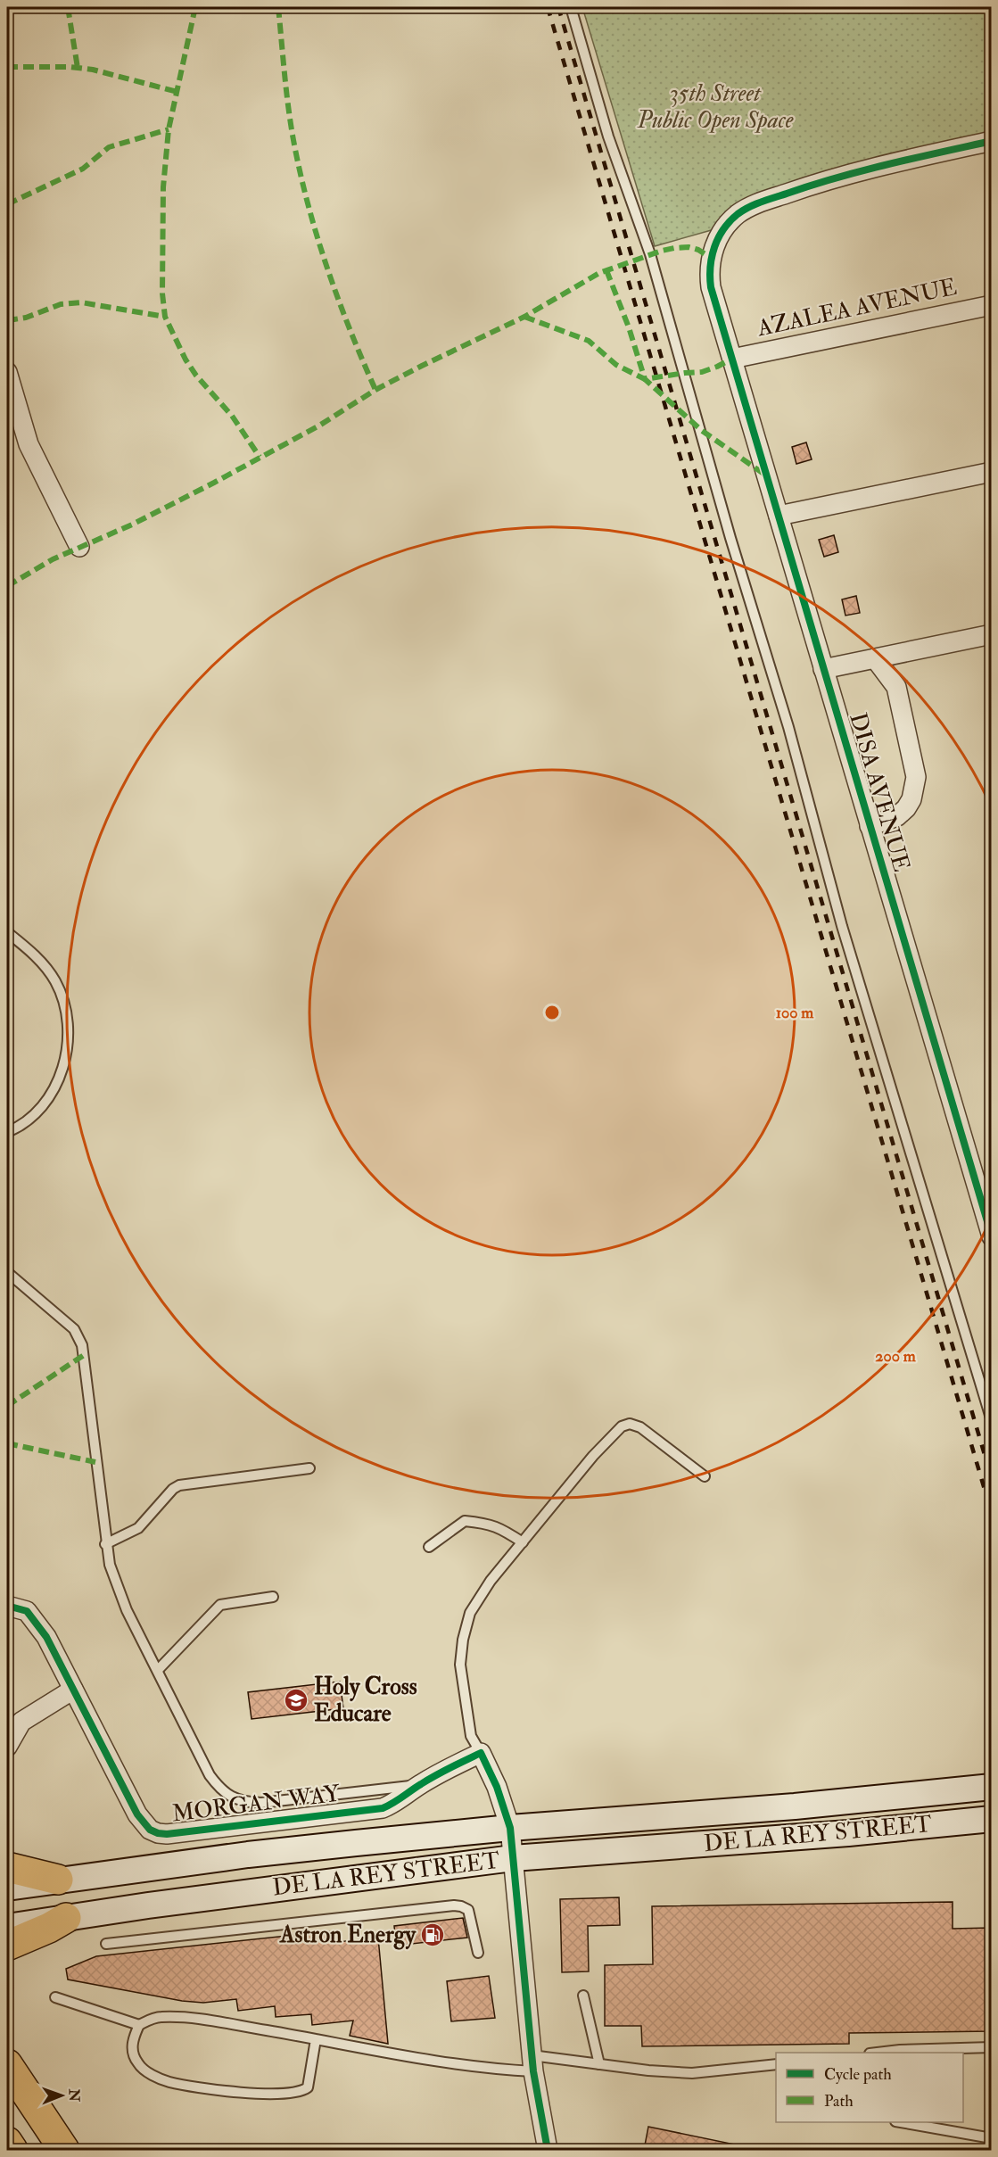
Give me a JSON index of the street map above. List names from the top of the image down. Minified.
{"streets":{"main road":["DE LA REY STREET"],"street":["AZALEA AVENUE","DISA AVENUE","MORGAN WAY"]},"crossings":[["AZALEA AVENUE","DISA AVENUE"]],"parks":["35th Street Public Open Space"],"places":{"school or university":["Holy Cross Educare"],"fuel station":["Astron Energy"]},"legend":["Cycle path","Path"],"north":"right","rings":["100 m","200 m"]}
